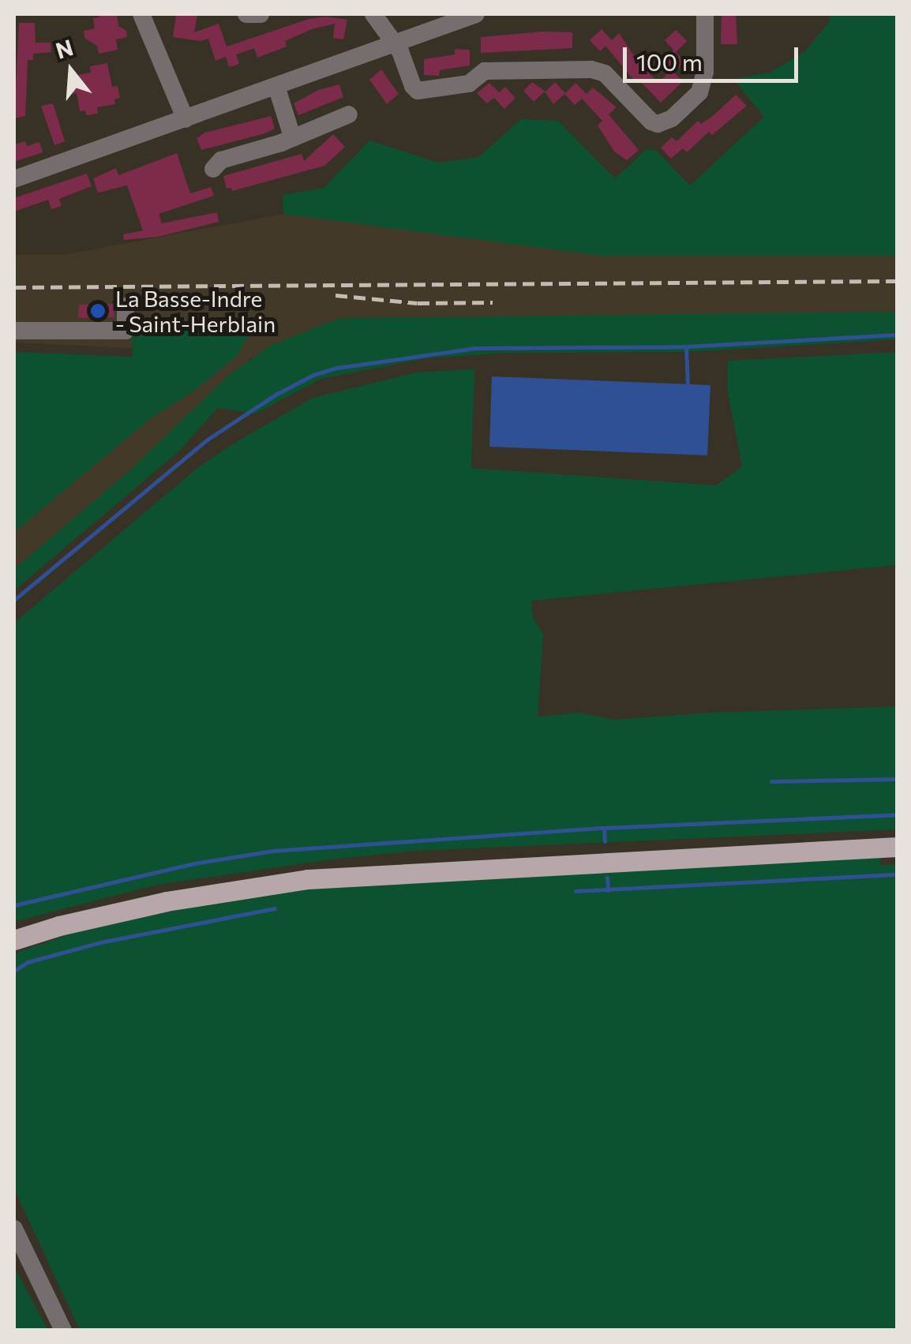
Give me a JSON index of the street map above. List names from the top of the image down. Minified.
{"places":["La Basse-Indre - Saint-Herblain"],"scale_bar":"100 m","north":"top"}
